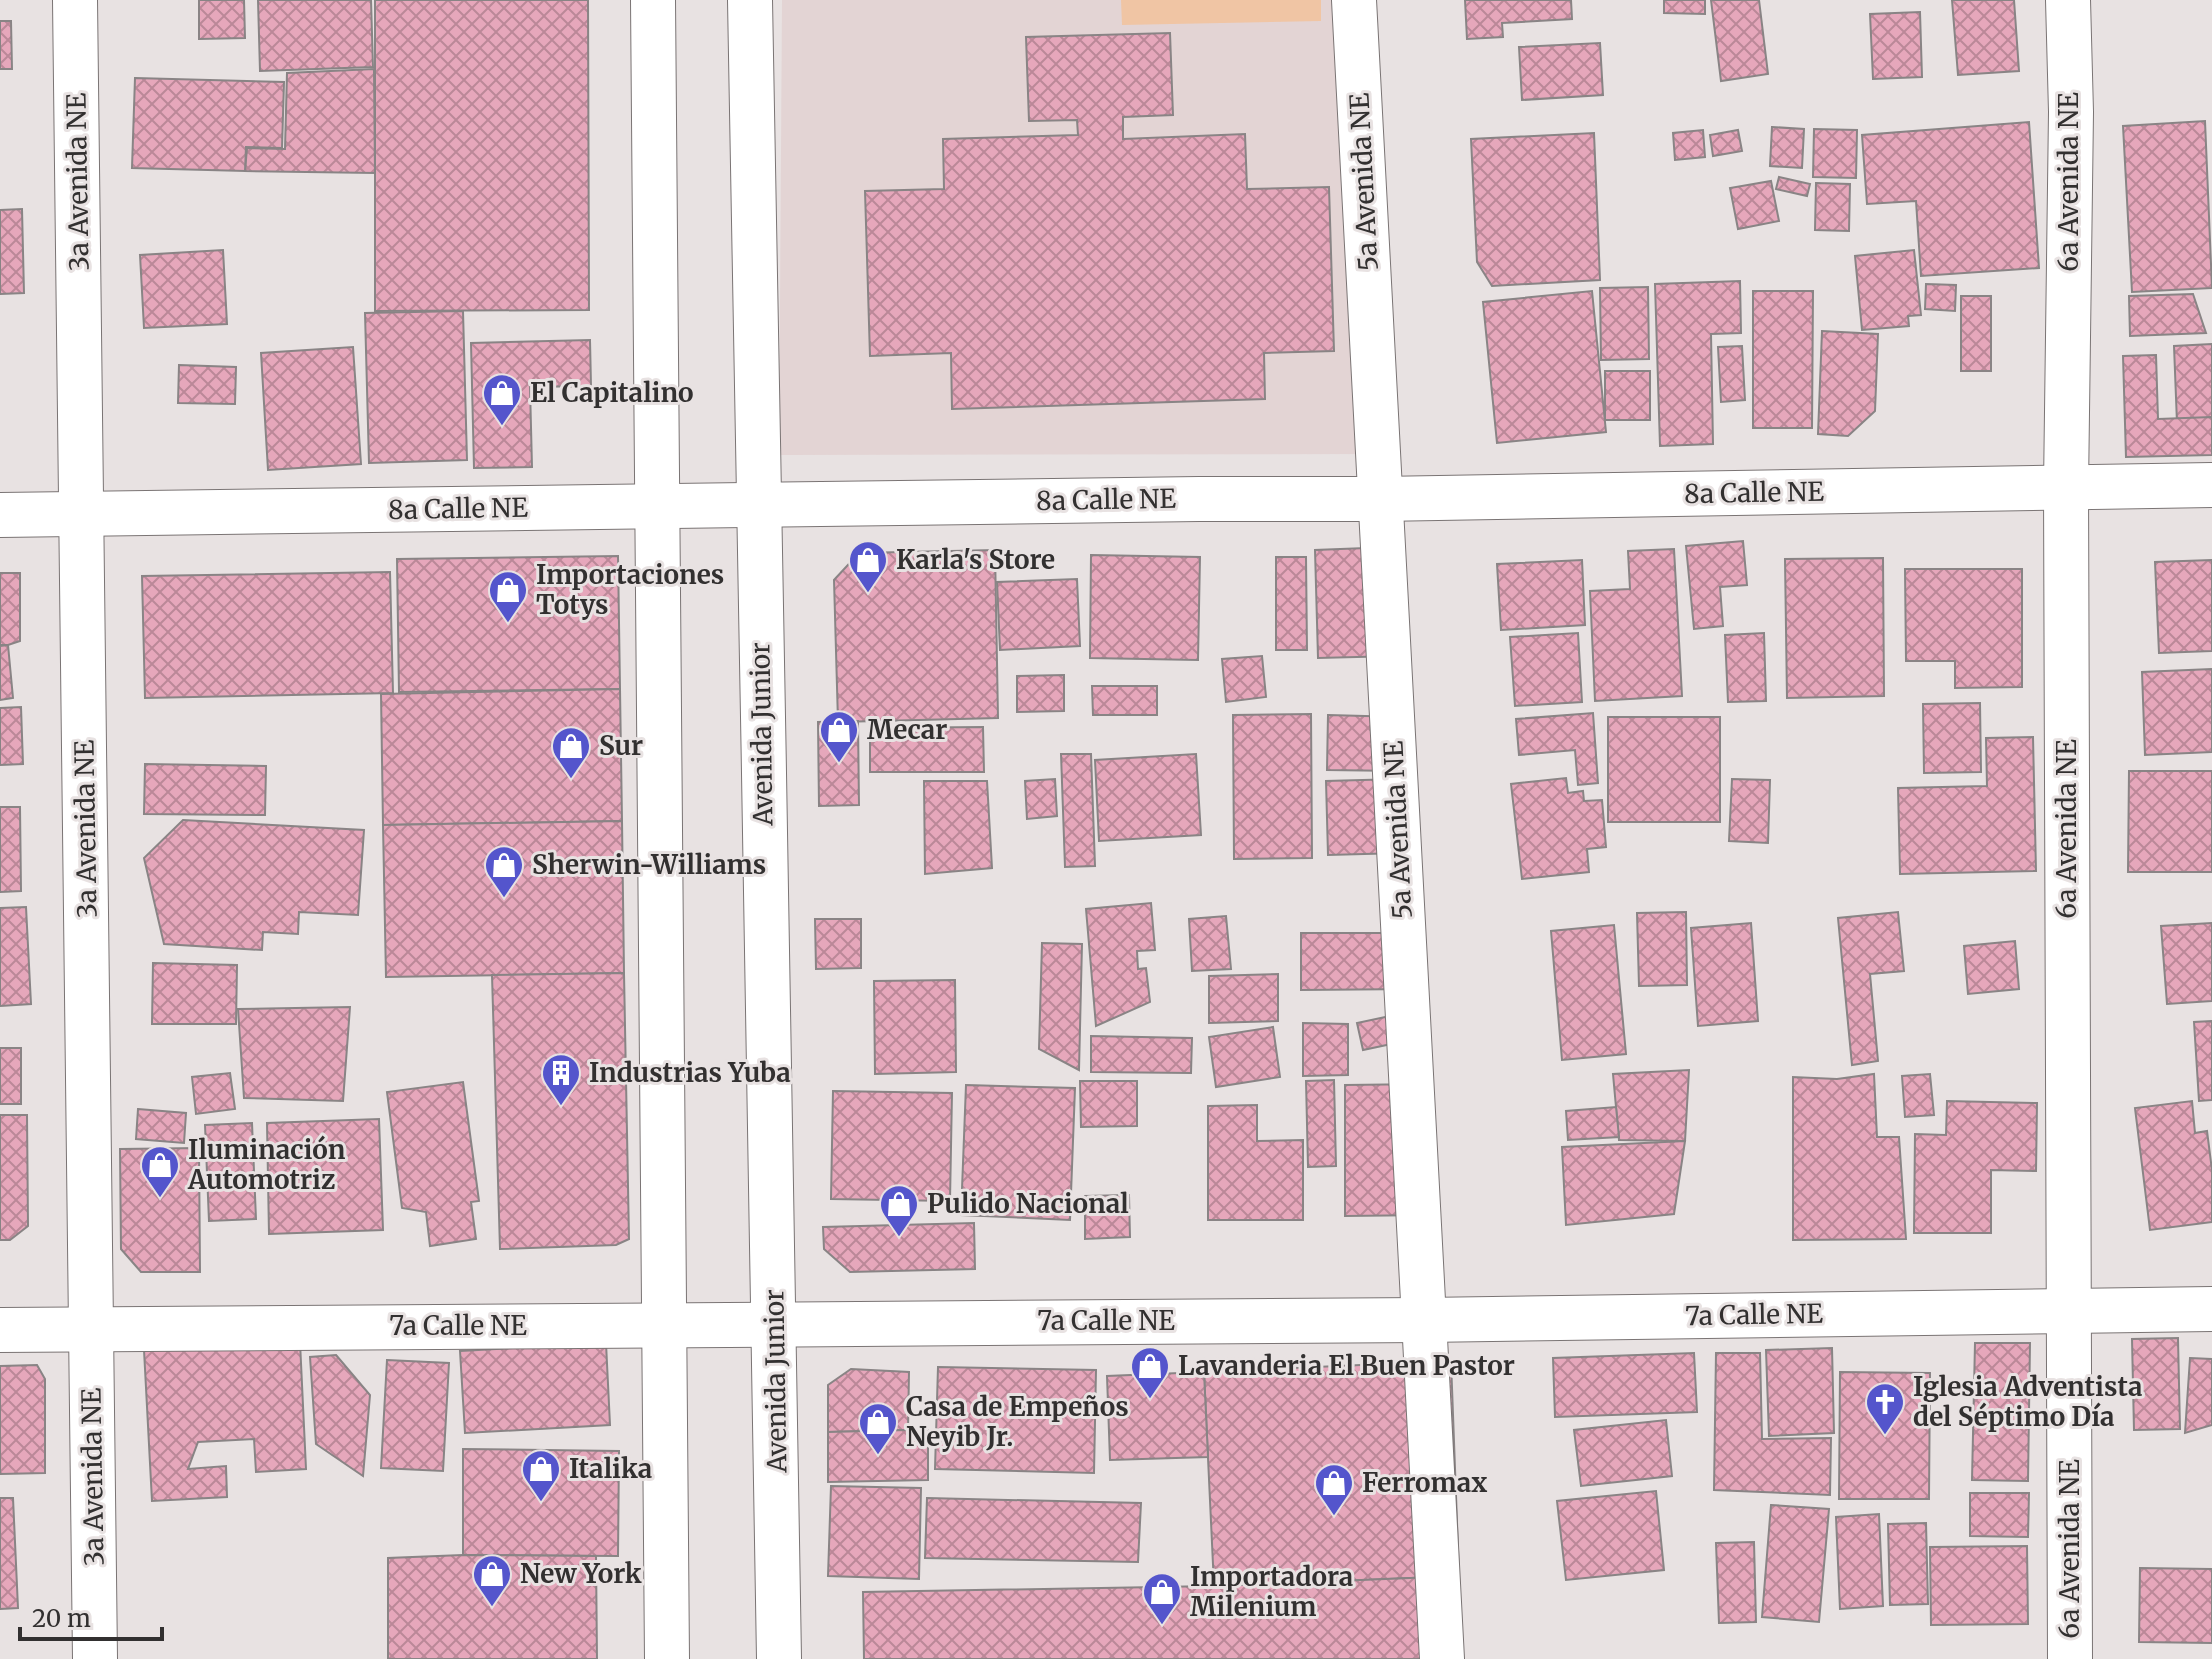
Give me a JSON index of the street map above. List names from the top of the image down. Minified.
{"streets":{"street":["3a Avenida NE","5a Avenida NE","6a Avenida NE","8a Calle NE","Avenida Junior","7a Calle NE"]},"crossings":[["3a Avenida NE","8a Calle NE"],["3a Avenida NE","7a Calle NE"],["5a Avenida NE","8a Calle NE"],["5a Avenida NE","7a Calle NE"],["6a Avenida NE","8a Calle NE"],["6a Avenida NE","7a Calle NE"],["8a Calle NE","Avenida Junior"],["Avenida Junior","7a Calle NE"]],"places":{"shop":["El Capitalino","Karla's Store","Importaciones Totys","Mecar","Sur","Sherwin-Williams","Iluminación Automotriz","Pulido Nacional","Lavanderia El Buen Pastor","Casa de Empeños Neyib Jr.","Italika","Ferromax","New York","Importadora Milenium"],"building":["Industrias Yuba"],"church":["Iglesia Adventista del Séptimo Día"]},"scale_bar":"20 m"}
